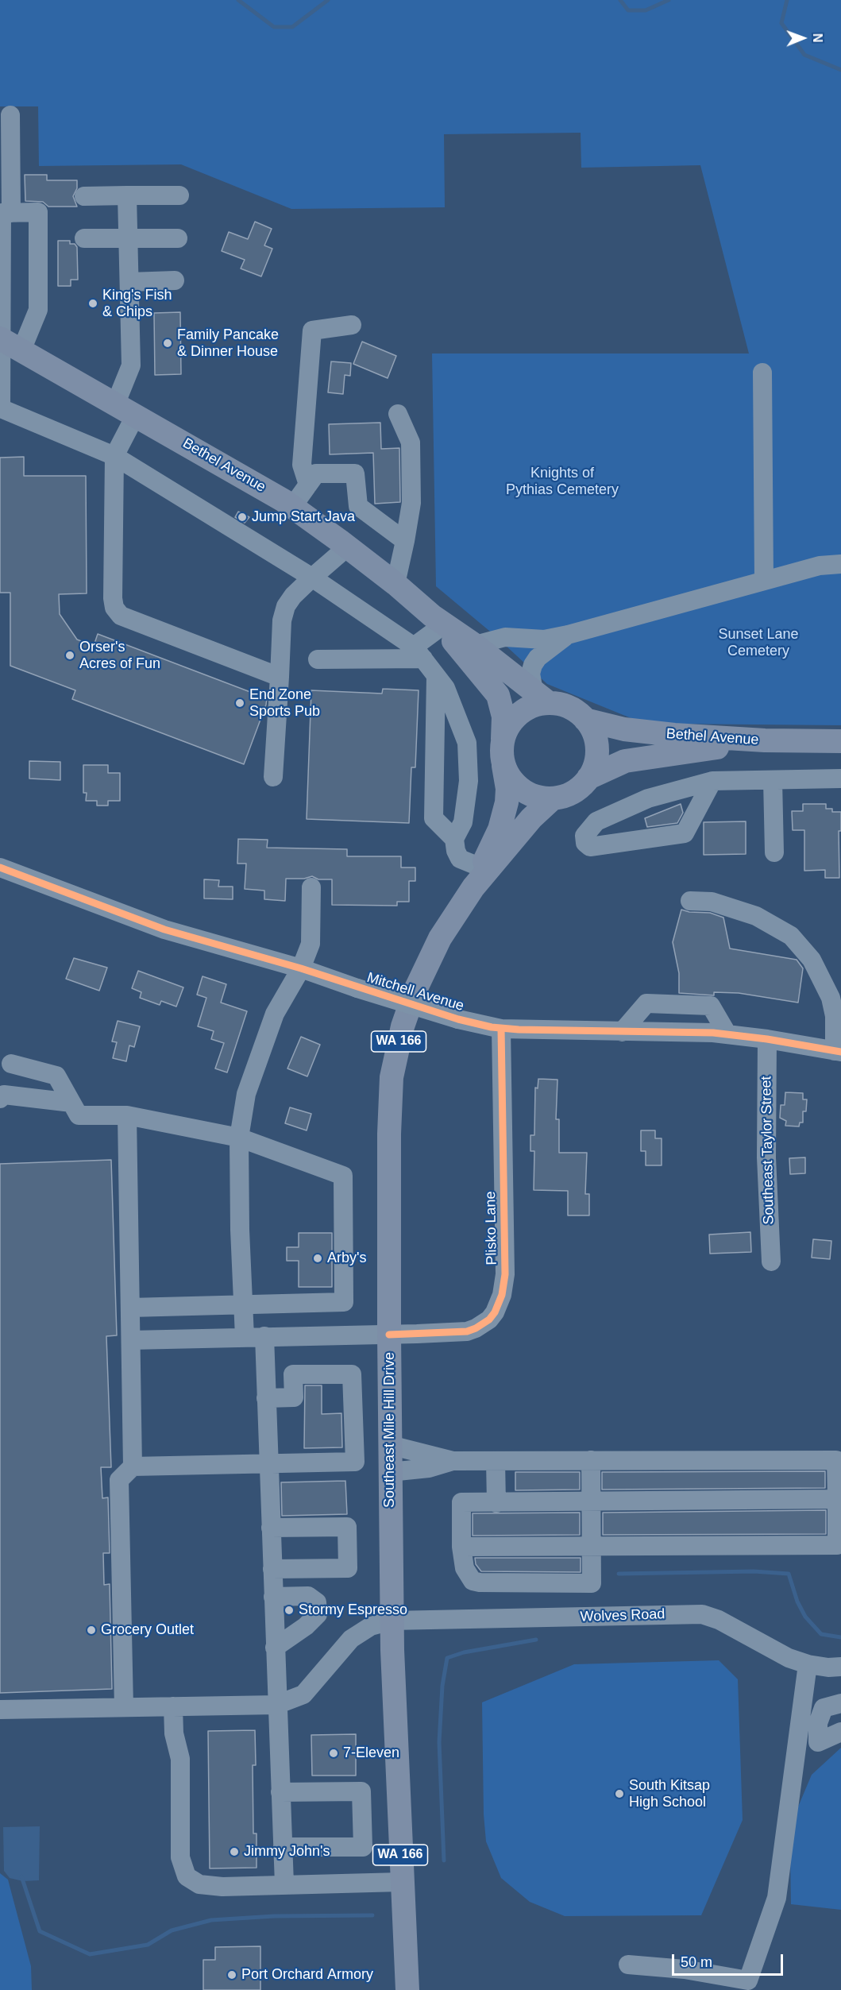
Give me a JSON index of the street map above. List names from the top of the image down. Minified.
{"streets":{"main road":["Bethel Avenue","WA 166","Southeast Mile Hill Drive"],"street":["Mitchell Avenue","Southeast Taylor Street","Plisko Lane","Wolves Road"]},"crossings":[["Bethel Avenue","WA 166"],["Bethel Avenue","Southeast Mile Hill Drive"],["Mitchell Avenue","Southeast Taylor Street"],["Mitchell Avenue","Plisko Lane"],["WA 166","Southeast Mile Hill Drive"],["Plisko Lane","Southeast Mile Hill Drive"],["Southeast Mile Hill Drive","Wolves Road"]],"parks":["Knights of Pythias Cemetery","Sunset Lane Cemetery"],"places":["King's Fish & Chips","Family Pancake & Dinner House","Jump Start Java","Orser's Acres of Fun","End Zone Sports Pub","Arby's","Stormy Espresso","Grocery Outlet","7-Eleven","South Kitsap High School","Jimmy John's","Port Orchard Armory"],"scale_bar":"50 m","north":"right"}
